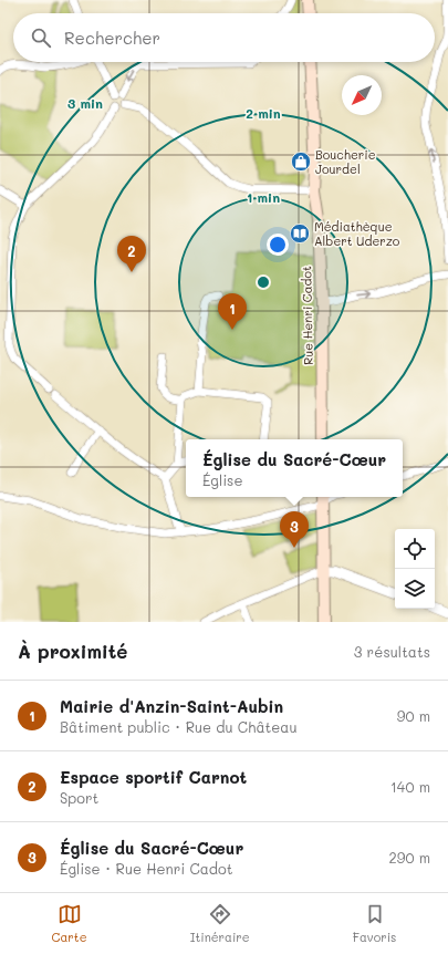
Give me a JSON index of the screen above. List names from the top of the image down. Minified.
{"streets":{"main road":["Rue Henri Cadot"]},"places":{"shop":["Boucherie Jourdel"],"library":["Médiathèque Albert Uderzo"]},"north":"bottom left","page":{"search":"Rechercher","pins":["2","1","3"],"popup":["Église du Sacré-Cœur","Église"],"heading":["À proximité","3 résultats"],"list":[{"mark":"1","name":"Mairie d'Anzin-Saint-Aubin","note":"Bâtiment public · Rue du Château","value":"90 m"},{"mark":"2","name":"Espace sportif Carnot","note":"Sport","value":"140 m"},{"mark":"3","name":"Église du Sacré-Cœur","note":"Église · Rue Henri Cadot","value":"290 m"}],"nav":["Carte","Itinéraire","Favoris"]},"rings":["3 min","2 min","1 min"]}
